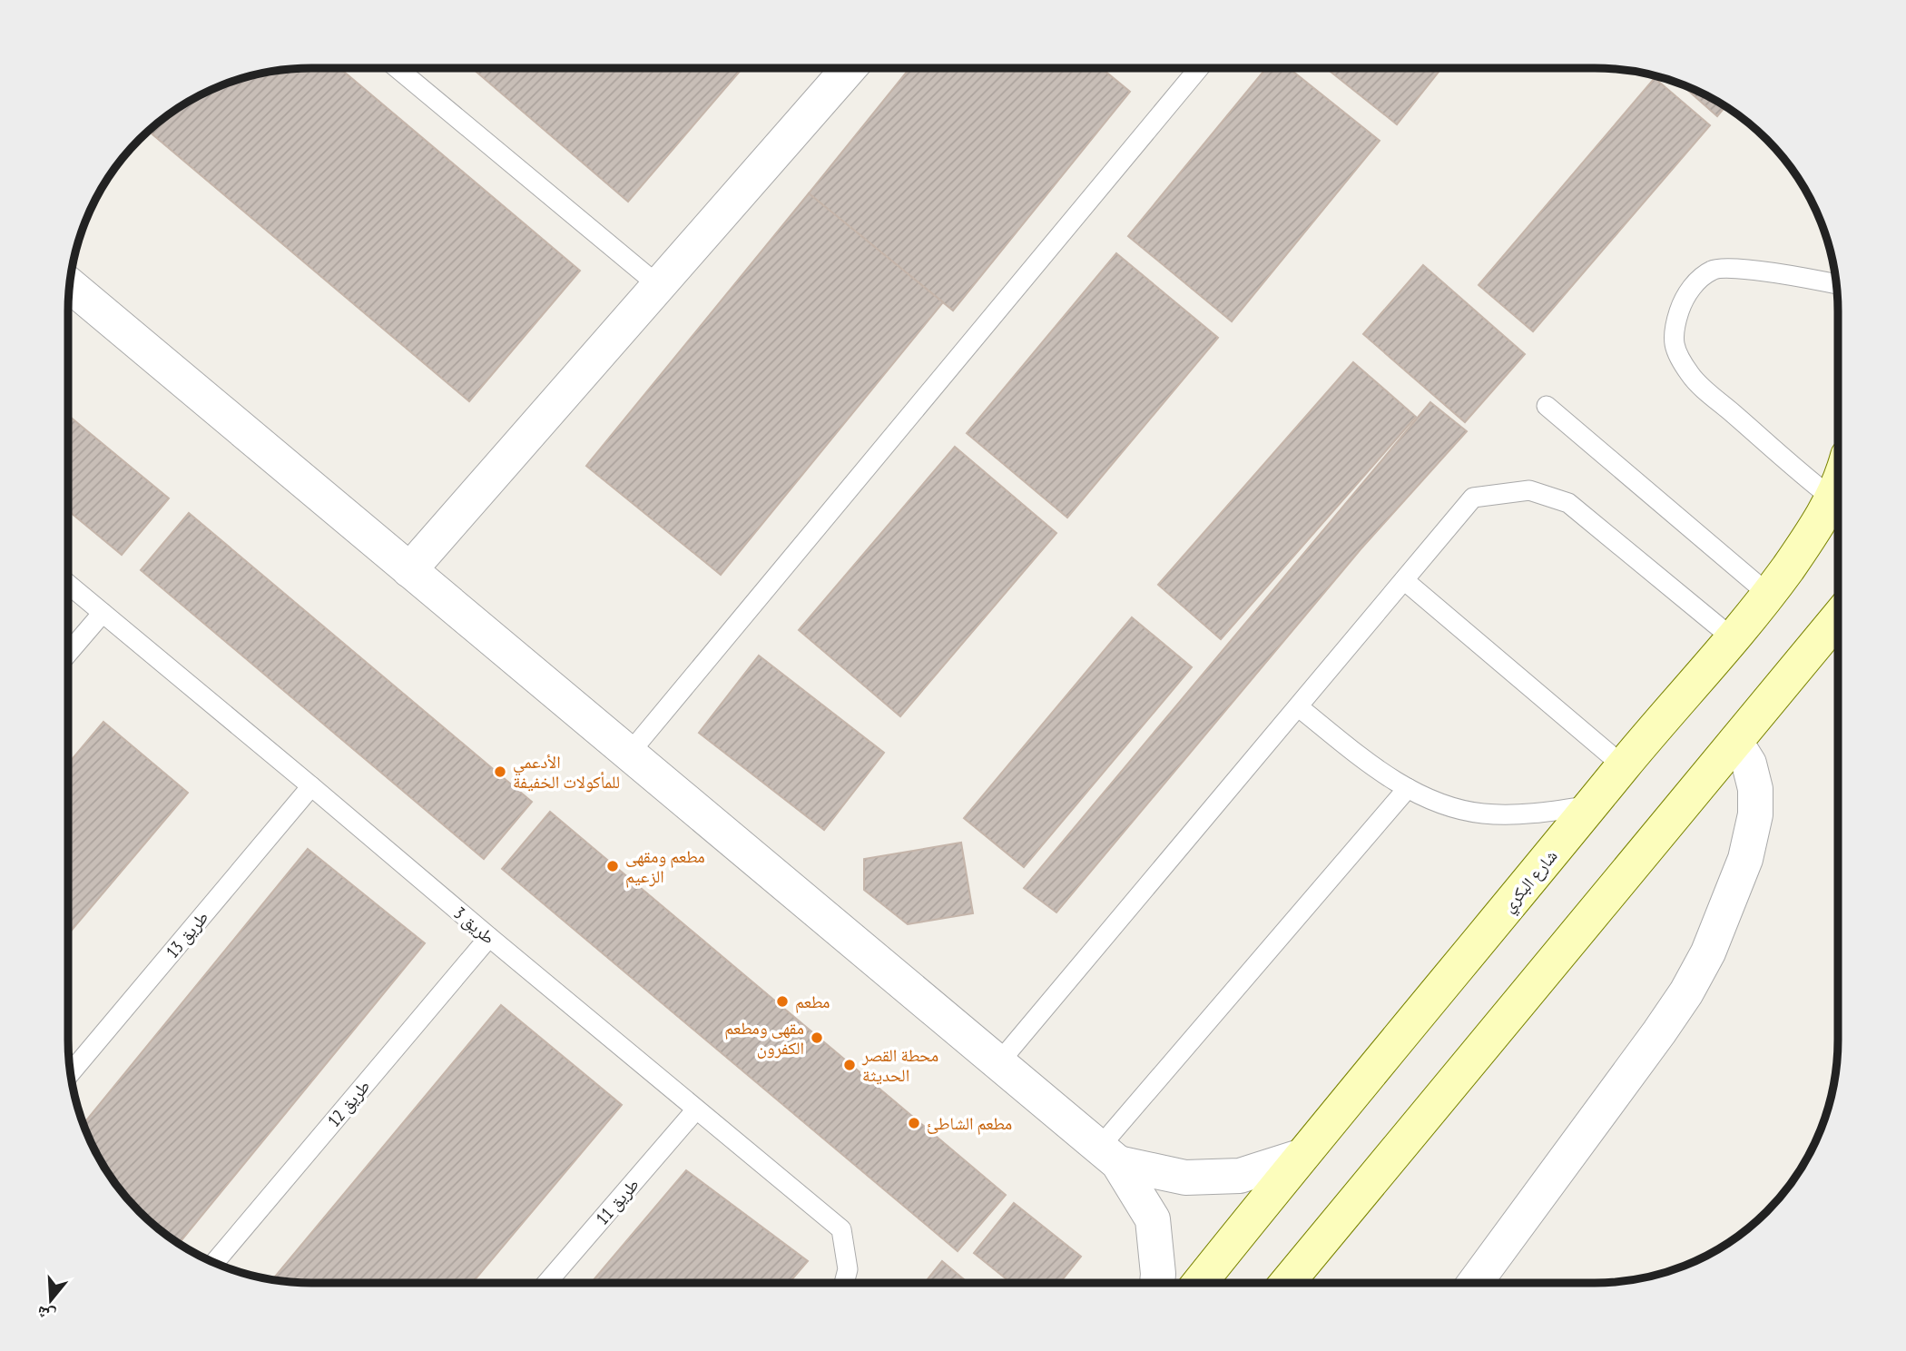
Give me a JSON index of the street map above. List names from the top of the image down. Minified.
{"streets":{"main road":["شارع البكري"],"lane":["طريق 3","طريق 13","طريق 12","طريق 11"]},"crossings":[["طريق 3","طريق 13"],["طريق 3","طريق 12"],["طريق 3","طريق 11"]],"places":["الأدعمي للمأكولات الخفيفة","مطعم ومقهى الزعيم","مطعم","مقهى ومطعم الكفرون","محطة القصر الحديثة","مطعم الشاطئ"],"north":"bottom"}
